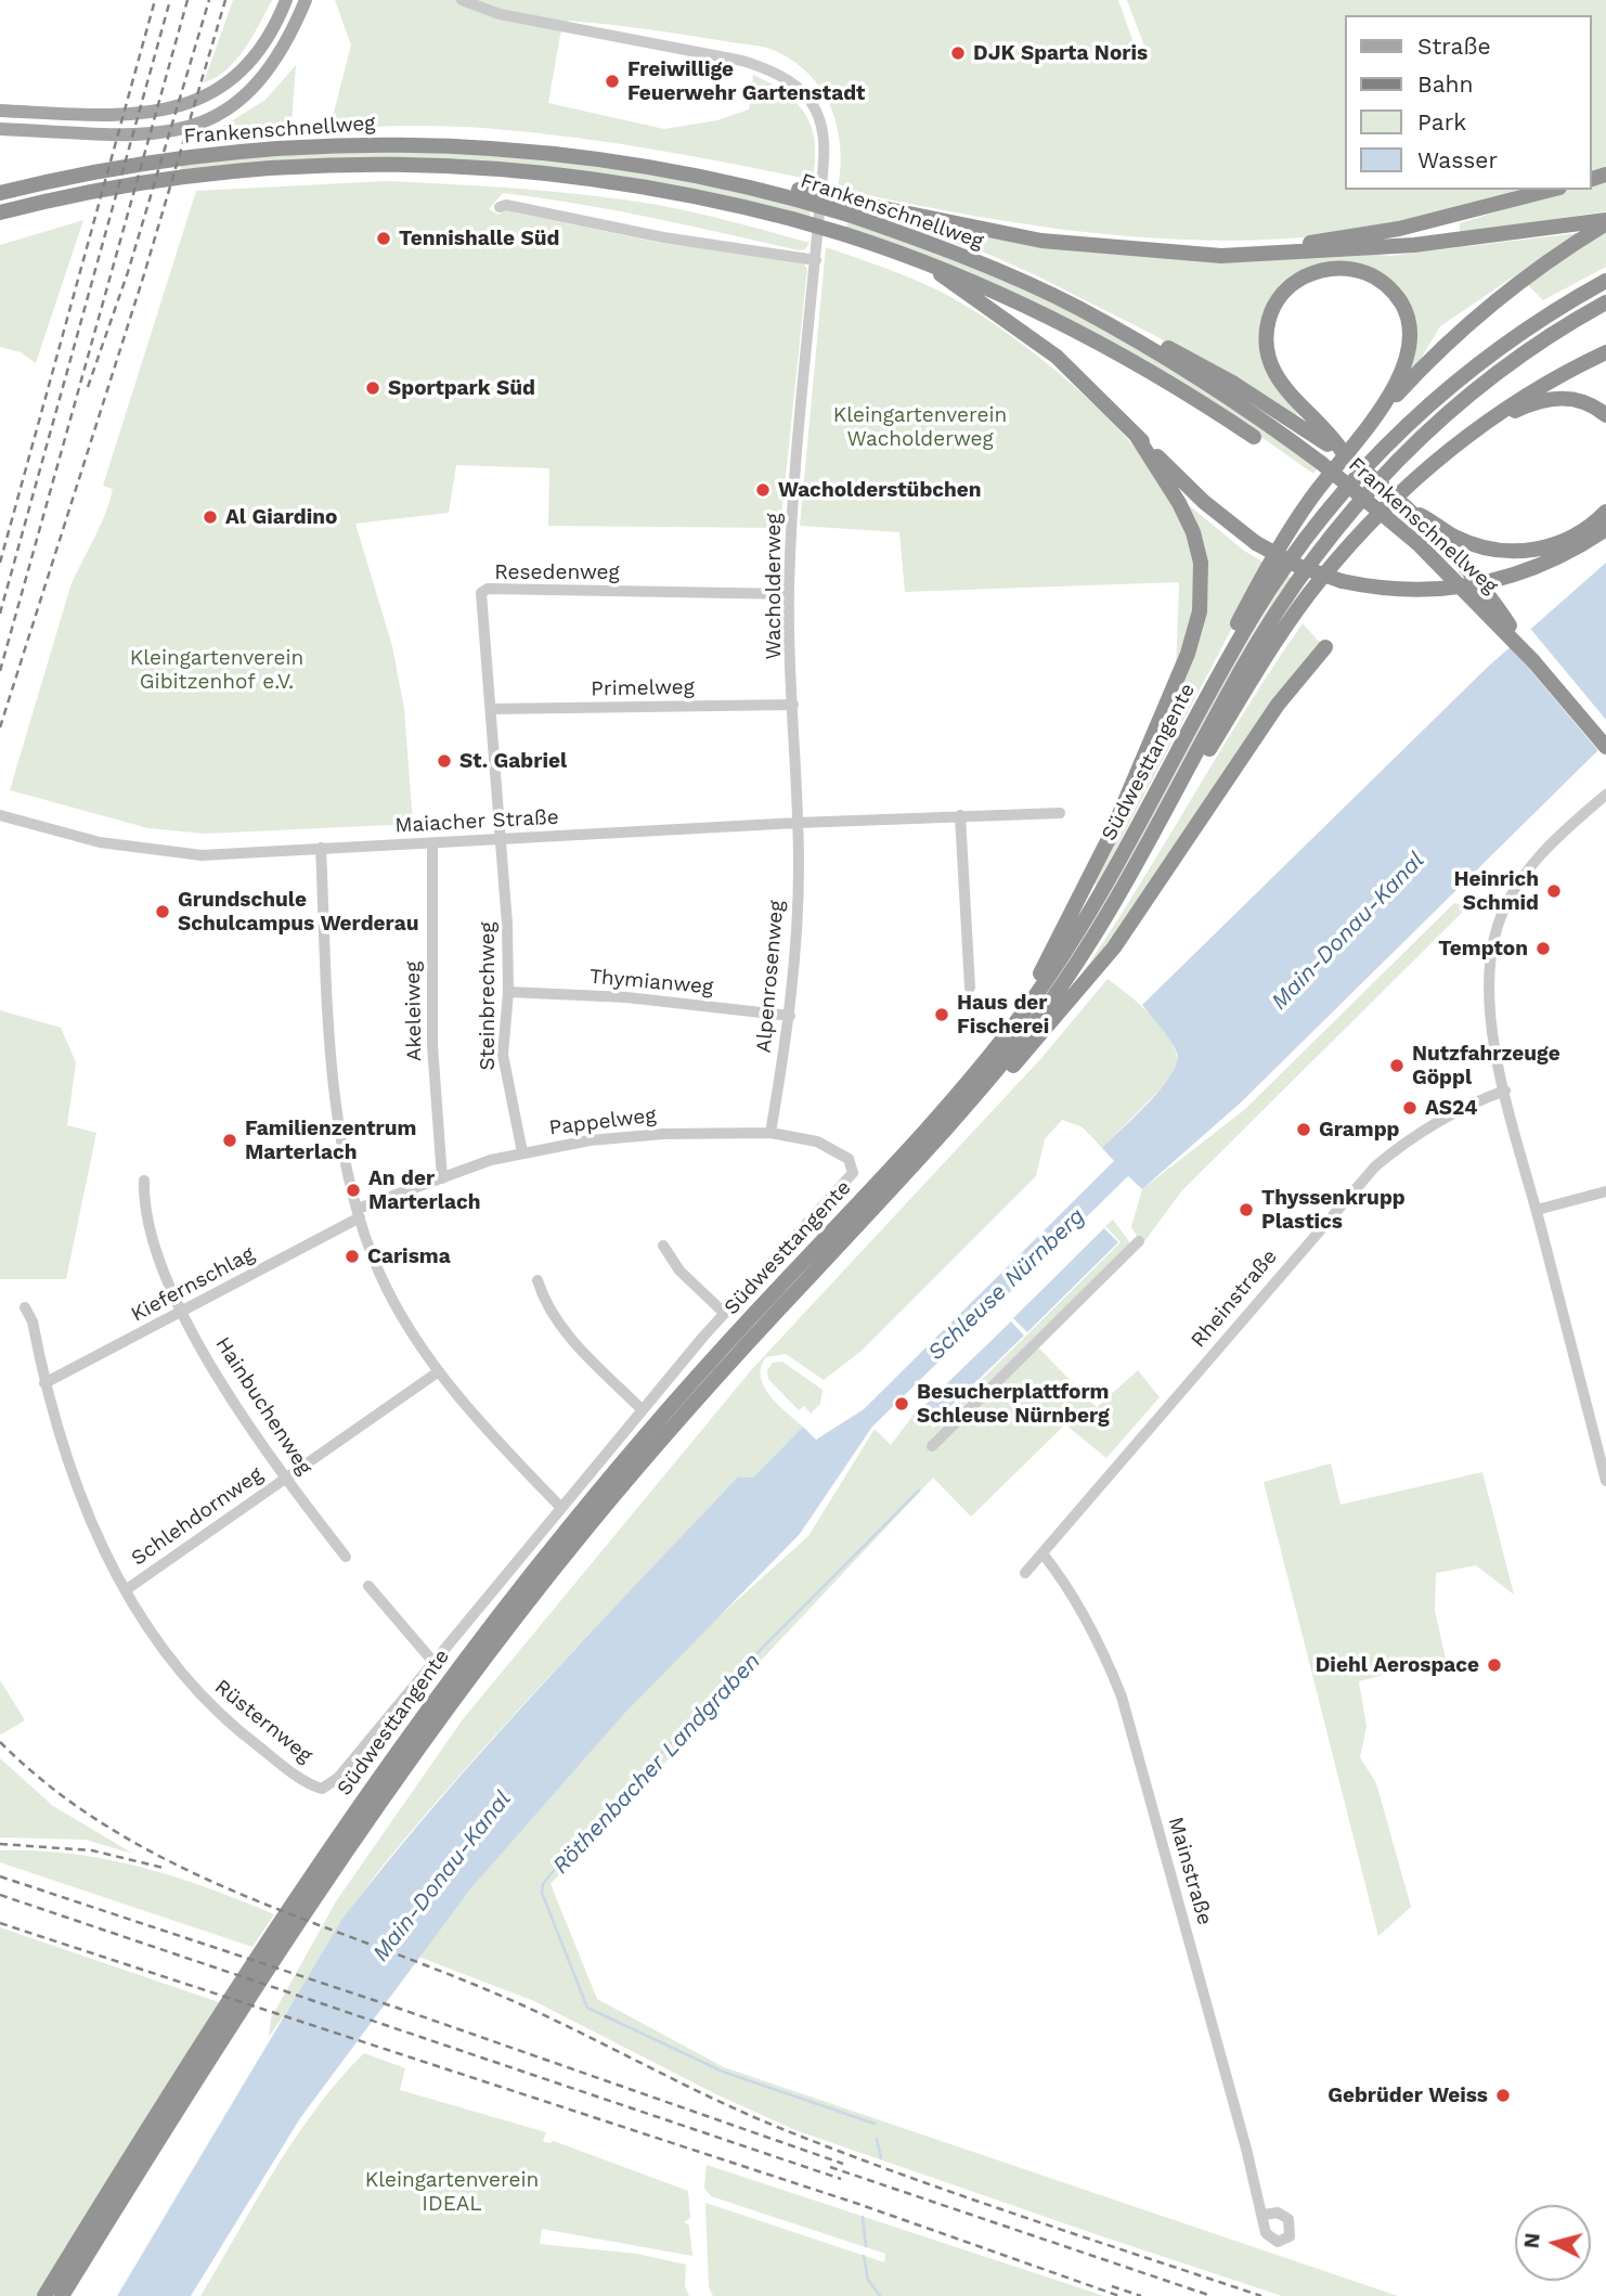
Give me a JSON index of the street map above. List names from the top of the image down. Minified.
{"streets":{"highway":["Frankenschnellweg","Südwesttangente"],"street":["Resedenweg","Wacholderweg","Primelweg","Maiacher Straße","Alpenrosenweg","Thymianweg","Steinbrechweg","Akeleiweg","Pappelweg","Kiefernschlag","Rheinstraße","Hainbuchenweg","Schlehdornweg","Rüsternweg","Mainstraße"]},"crossings":[["Resedenweg","Wacholderweg"],["Resedenweg","Primelweg"],["Resedenweg","Maiacher Straße"],["Resedenweg","Steinbrechweg"],["Wacholderweg","Primelweg"],["Wacholderweg","Maiacher Straße"],["Wacholderweg","Alpenrosenweg"],["Maiacher Straße","Alpenrosenweg"],["Maiacher Straße","Steinbrechweg"],["Maiacher Straße","Akeleiweg"],["Alpenrosenweg","Thymianweg"],["Alpenrosenweg","Pappelweg"],["Thymianweg","Steinbrechweg"],["Steinbrechweg","Pappelweg"],["Akeleiweg","Pappelweg"],["Pappelweg","Kiefernschlag"],["Pappelweg","Rüsternweg"],["Kiefernschlag","Hainbuchenweg"],["Kiefernschlag","Rüsternweg"],["Rheinstraße","Mainstraße"],["Hainbuchenweg","Schlehdornweg"],["Schlehdornweg","Rüsternweg"]],"water":["Main-Donau-Kanal","Schleuse Nürnberg","Röthenbacher Landgraben"],"parks":["Kleingartenverein Wacholderweg","Kleingartenverein Gibitzenhof e.V.","Kleingartenverein IDEAL"],"places":["DJK Sparta Noris","Freiwillige Feuerwehr Gartenstadt","Tennishalle Süd","Sportpark Süd","Wacholderstübchen","Al Giardino","St. Gabriel","Heinrich Schmid","Grundschule Schulcampus Werderau","Tempton","Haus der Fischerei","Nutzfahrzeuge Göppl","AS24","Grampp","Familienzentrum Marterlach","An der Marterlach","Thyssenkrupp Plastics","Carisma","Besucherplattform Schleuse Nürnberg","Diehl Aerospace","Gebrüder Weiss"],"legend":["Straße","Bahn","Park","Wasser"],"north":"left"}
